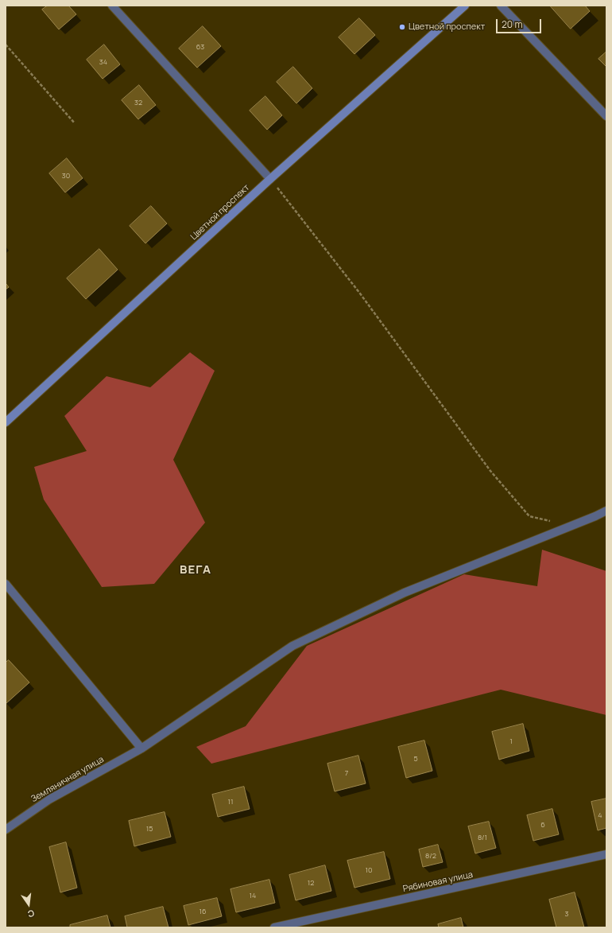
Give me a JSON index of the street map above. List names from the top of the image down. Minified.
{"streets":{"street":["Цветной проспект","Земляничная улица","Рябиновая улица"]},"districts":["ВЕГА"],"places":["Цветной проспект"],"house_numbers":["63","34","32","30","1","5","7","11","4","6","15","8/1","8/2","10","12","14","16","3"],"scale_bar":"20 m","north":"bottom"}
